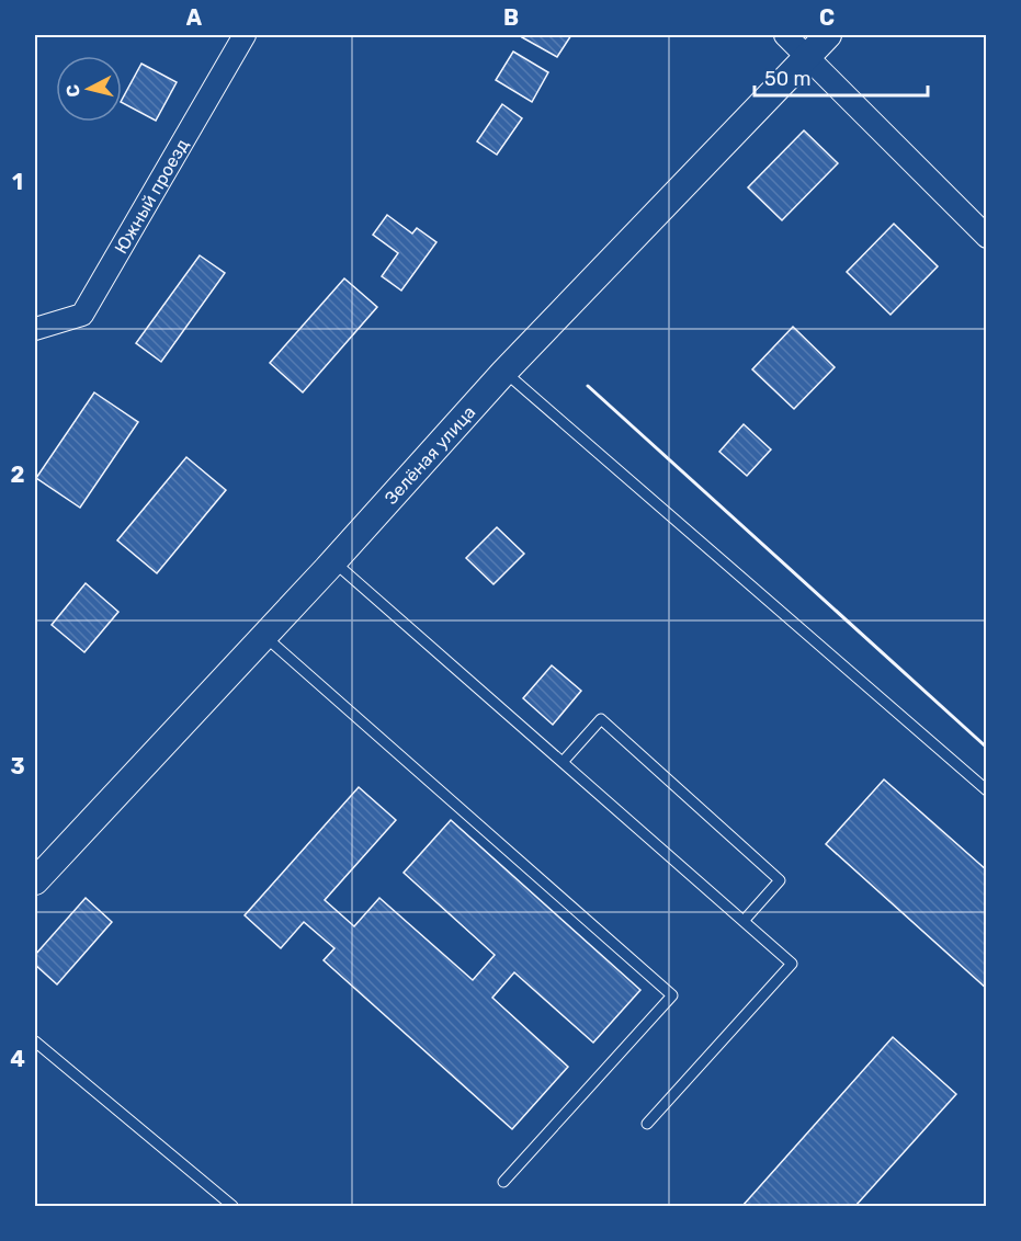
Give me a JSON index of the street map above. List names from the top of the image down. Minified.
{"streets":{"street":["Южный проезд","Зелёная улица"]},"scale_bar":"50 m","north":"left","grid":{"columns":["A","B","C"],"rows":["1","2","3","4"]}}
